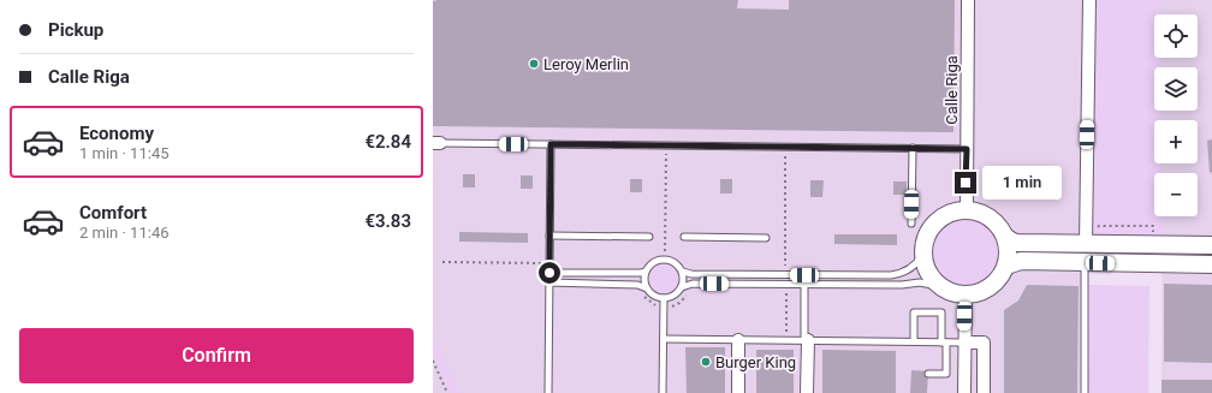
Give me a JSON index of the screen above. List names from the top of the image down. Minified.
{"streets":{"street":["Calle Riga"]},"places":["Leroy Merlin","Burger King"],"page":{"banner":["Pickup","Calle Riga"],"map_buttons":["+","−"],"list":[{"name":"Economy","note":"1 min · 11:45","value":"€2.84"},{"name":"Comfort","note":"2 min · 11:46","value":"€3.83"}],"bubble":"1 min","buttons":"Confirm"}}
